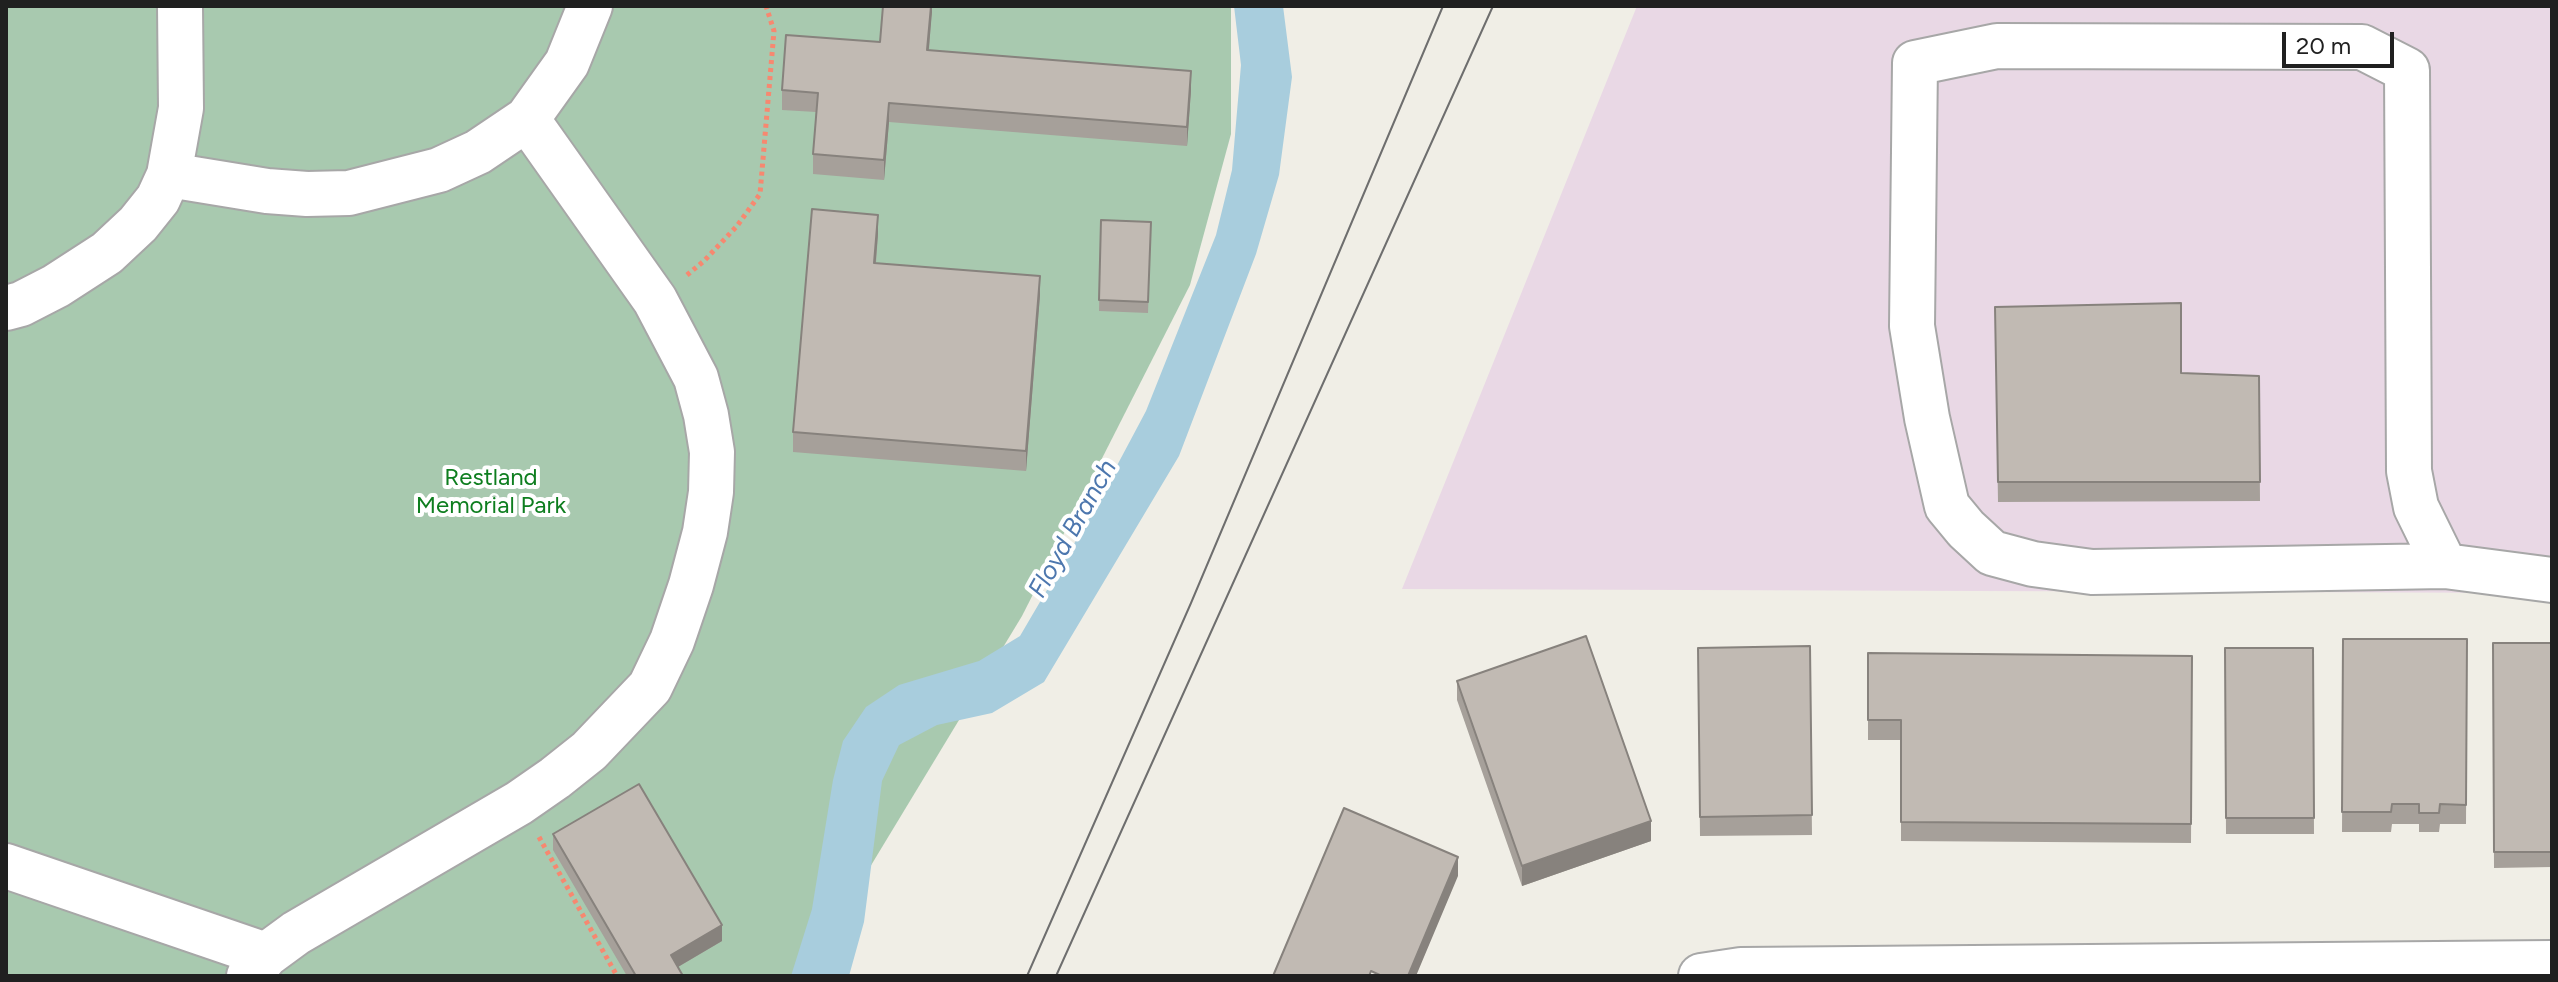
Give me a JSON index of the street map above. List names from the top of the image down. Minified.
{"water":["Floyd Branch"],"parks":["Restland Memorial Park"],"scale_bar":"20 m"}
